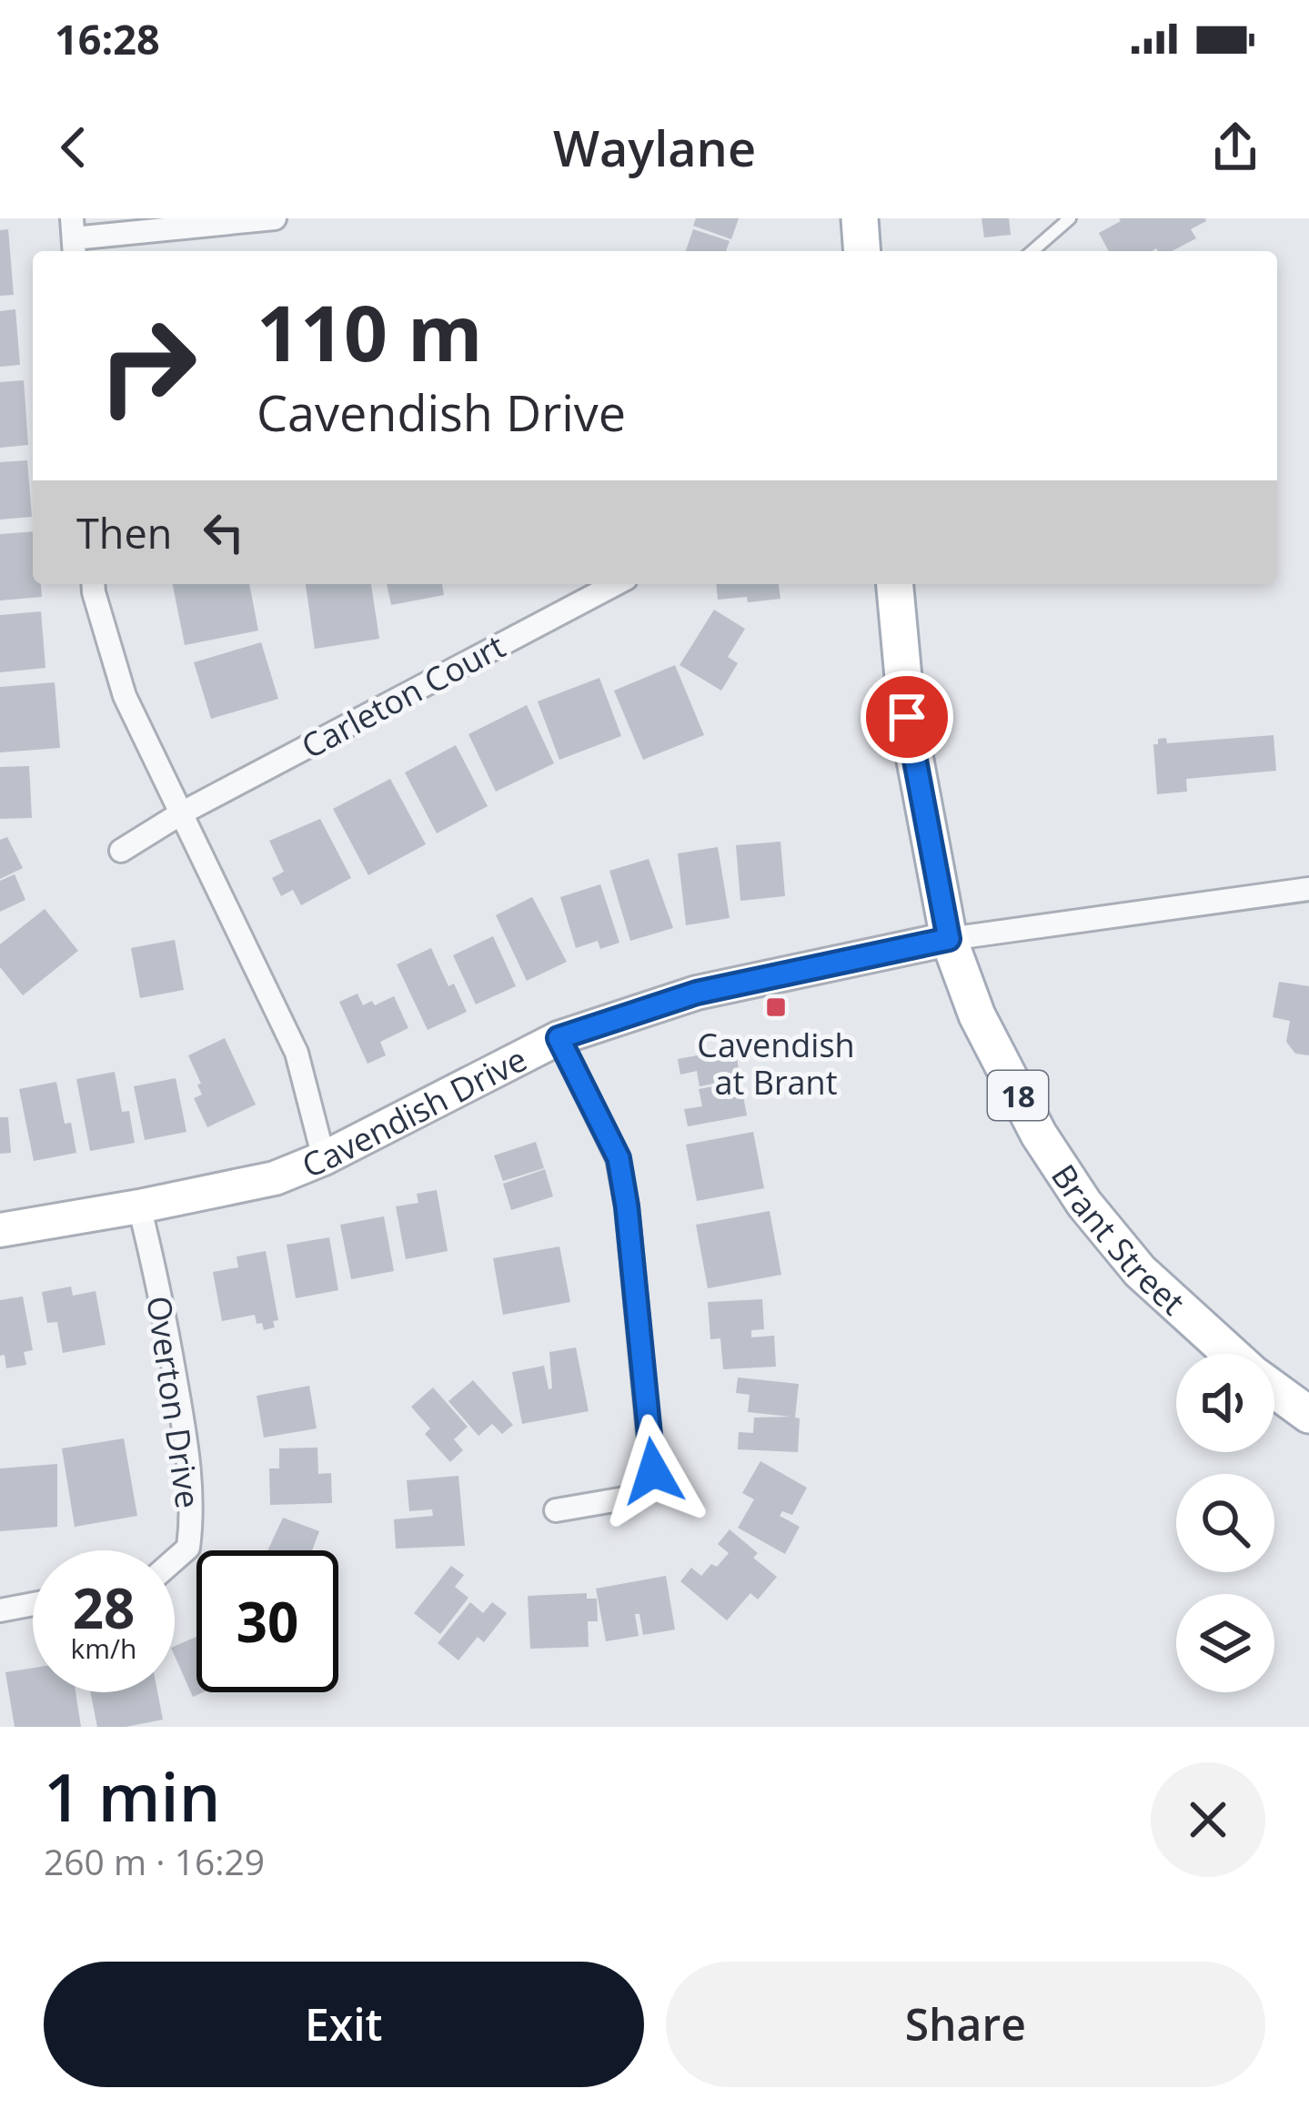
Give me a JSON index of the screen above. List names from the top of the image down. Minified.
{"streets":{"main road":["18","Brant Street"],"street":["Carleton Court","Cavendish Drive","Overton Drive"]},"crossings":[["Cavendish Drive","Brant Street"],["Cavendish Drive","Overton Drive"]],"places":{"transit":["Cavendish at Brant"]},"page":{"status":"16:28","header":"Waylane","turn":["110 m","Cavendish Drive"],"then":"Then","speed":"28 km/h","limit":"30","heading":["1 min","260 m · 16:29"],"buttons":["Exit","Share"]}}
